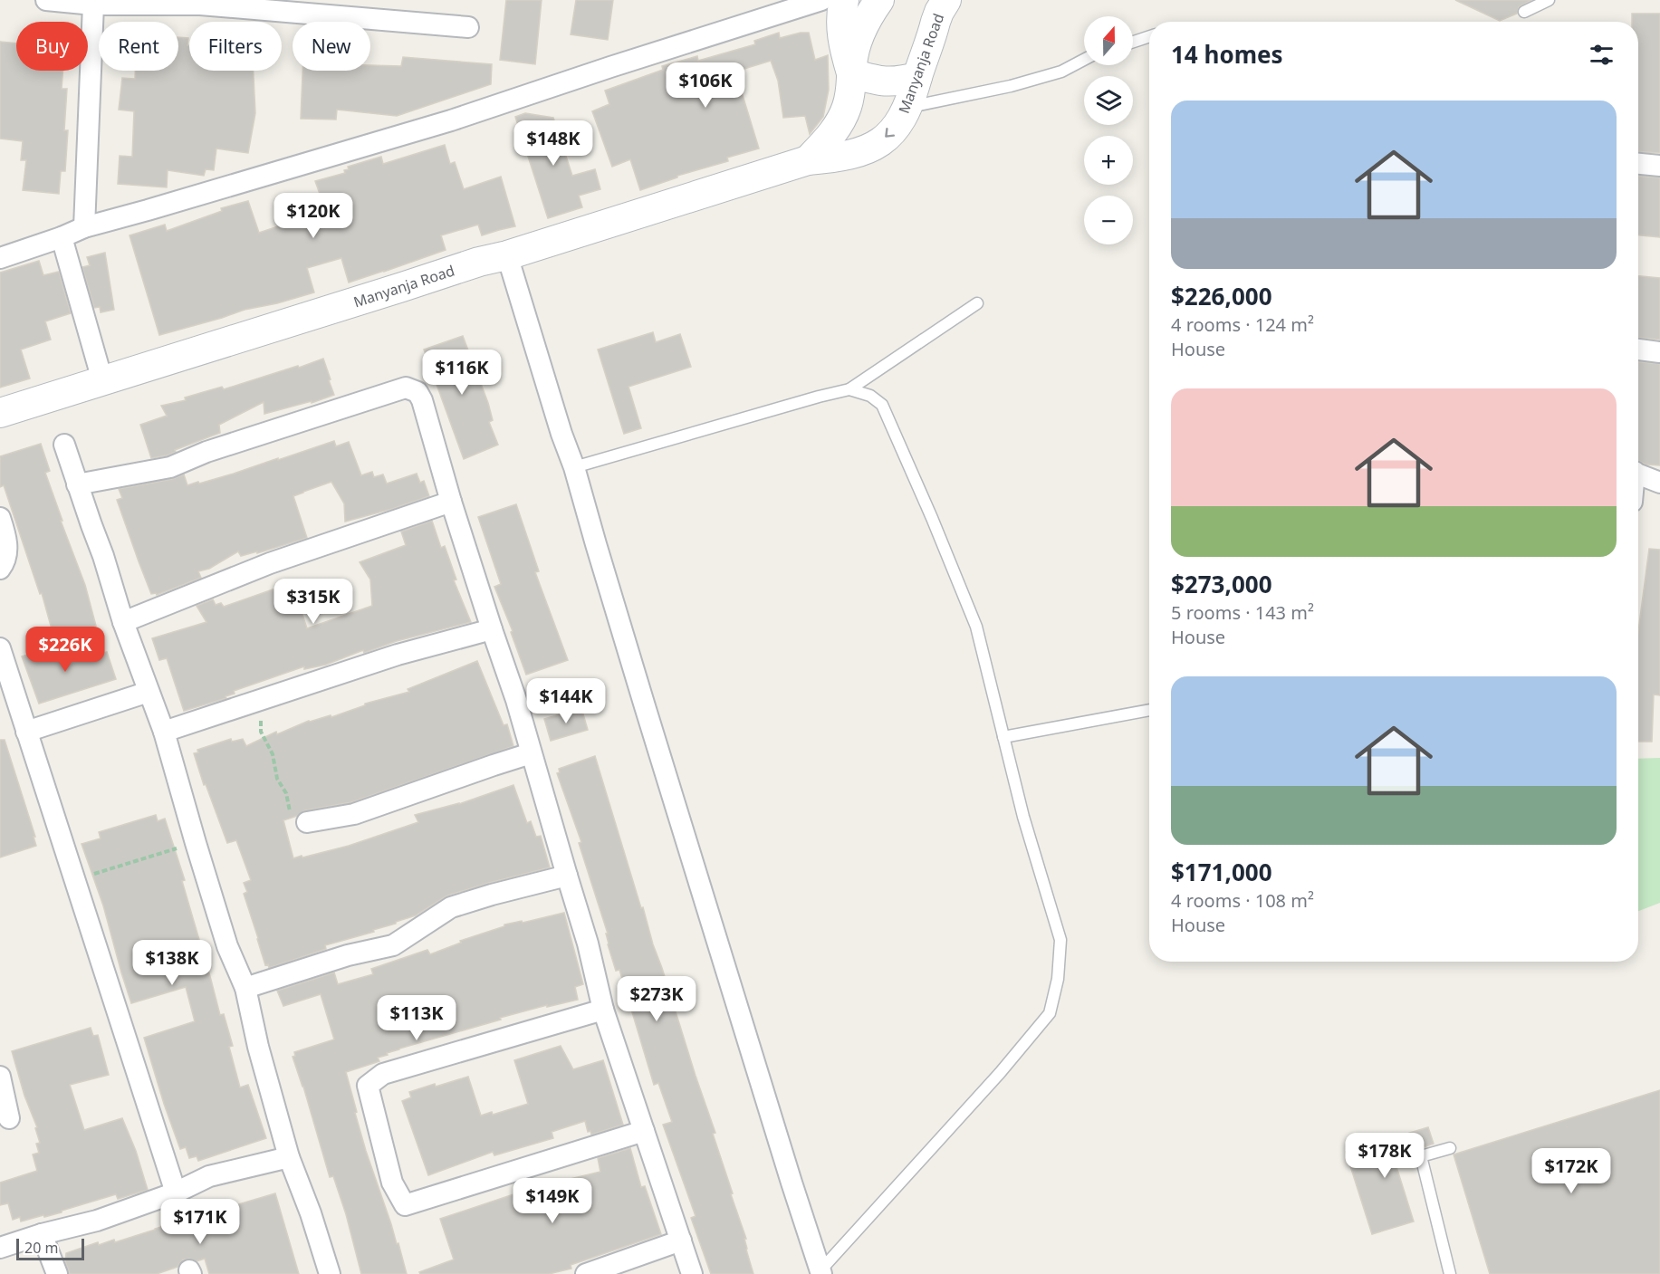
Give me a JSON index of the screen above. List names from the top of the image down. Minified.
{"streets":{"main road":["Manyanja Road"]},"scale_bar":"20 m","north":"top","page":{"map_buttons":["+","−"],"chip":["Buy","Rent","Filters","New"],"heading":"14 homes","price":["$106K","$148K","$120K","$116K","$315K","$226K","$144K","$138K","$273K","$113K","$178K","$172K","$149K","$171K"],"list":[{"name":"$226,000","note":"4 rooms · 124 m² · House"},{"name":"$273,000","note":"5 rooms · 143 m² · House"},{"name":"$171,000","note":"4 rooms · 108 m² · House"}],"scale":"20 m"}}
